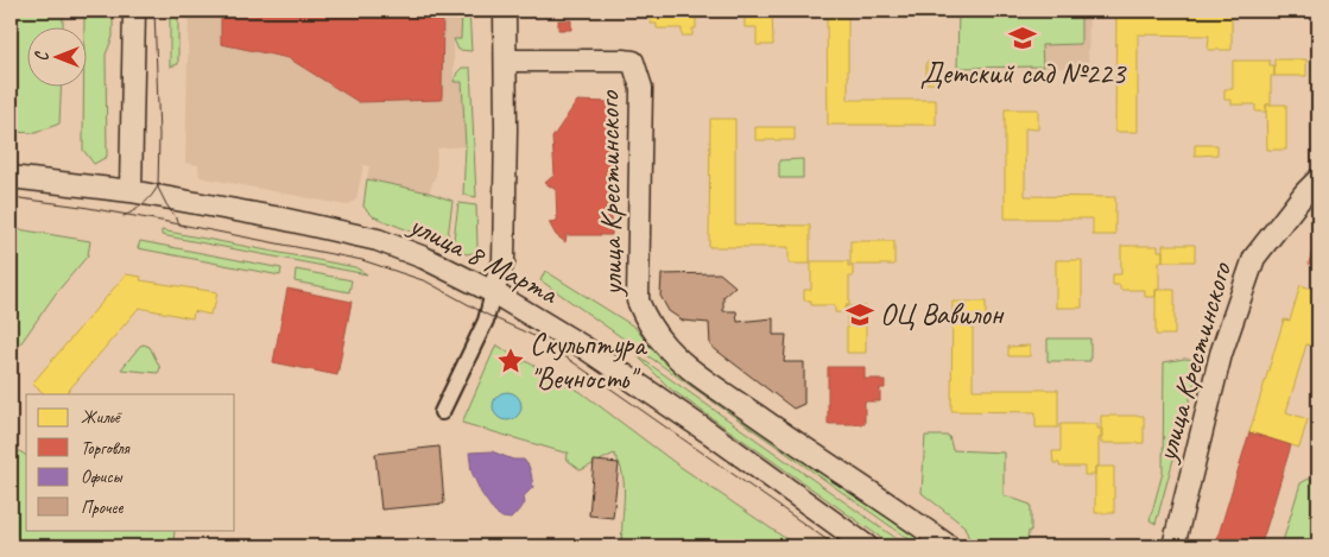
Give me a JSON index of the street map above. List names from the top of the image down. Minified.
{"streets":{"street":["улица Крестинского","улица 8 Марта"]},"places":{"school or university":["Детский сад №223","ОЦ Вавилон"],"place":["Скульптура \"Вечность\""]},"legend":["Жильё","Торговля","Офисы","Прочее"],"north":"left"}
